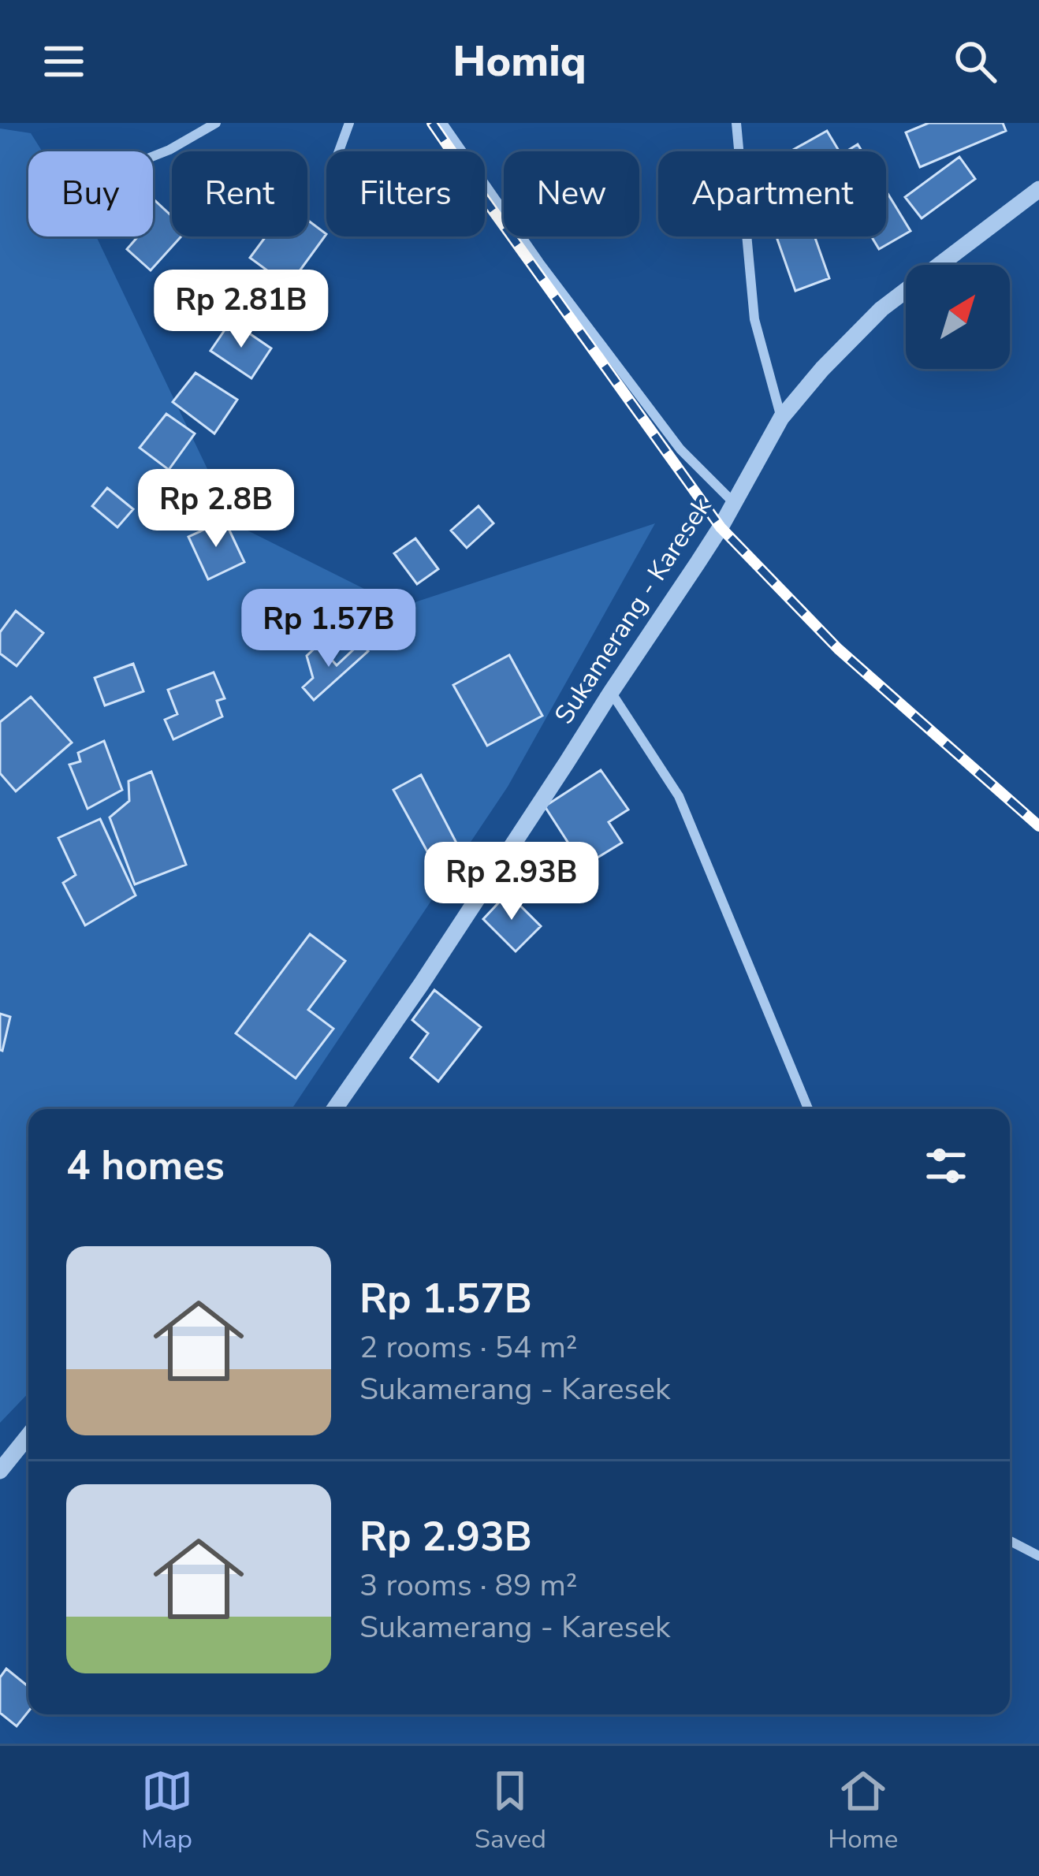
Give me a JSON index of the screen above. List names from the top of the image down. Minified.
{"streets":{"street":["Sukamerang - Karesek"]},"north":"top right","page":{"header":"Homiq","chip":["Buy","Rent","Filters","New","Apartment"],"price":["Rp 2.81B","Rp 2.8B","Rp 1.57B","Rp 2.93B"],"heading":"4 homes","list":[{"name":"Rp 1.57B","note":"2 rooms · 54 m² · Sukamerang - Karesek"},{"name":"Rp 2.93B","note":"3 rooms · 89 m² · Sukamerang - Karesek"}],"tabs":["Map","Saved","Home"]}}
